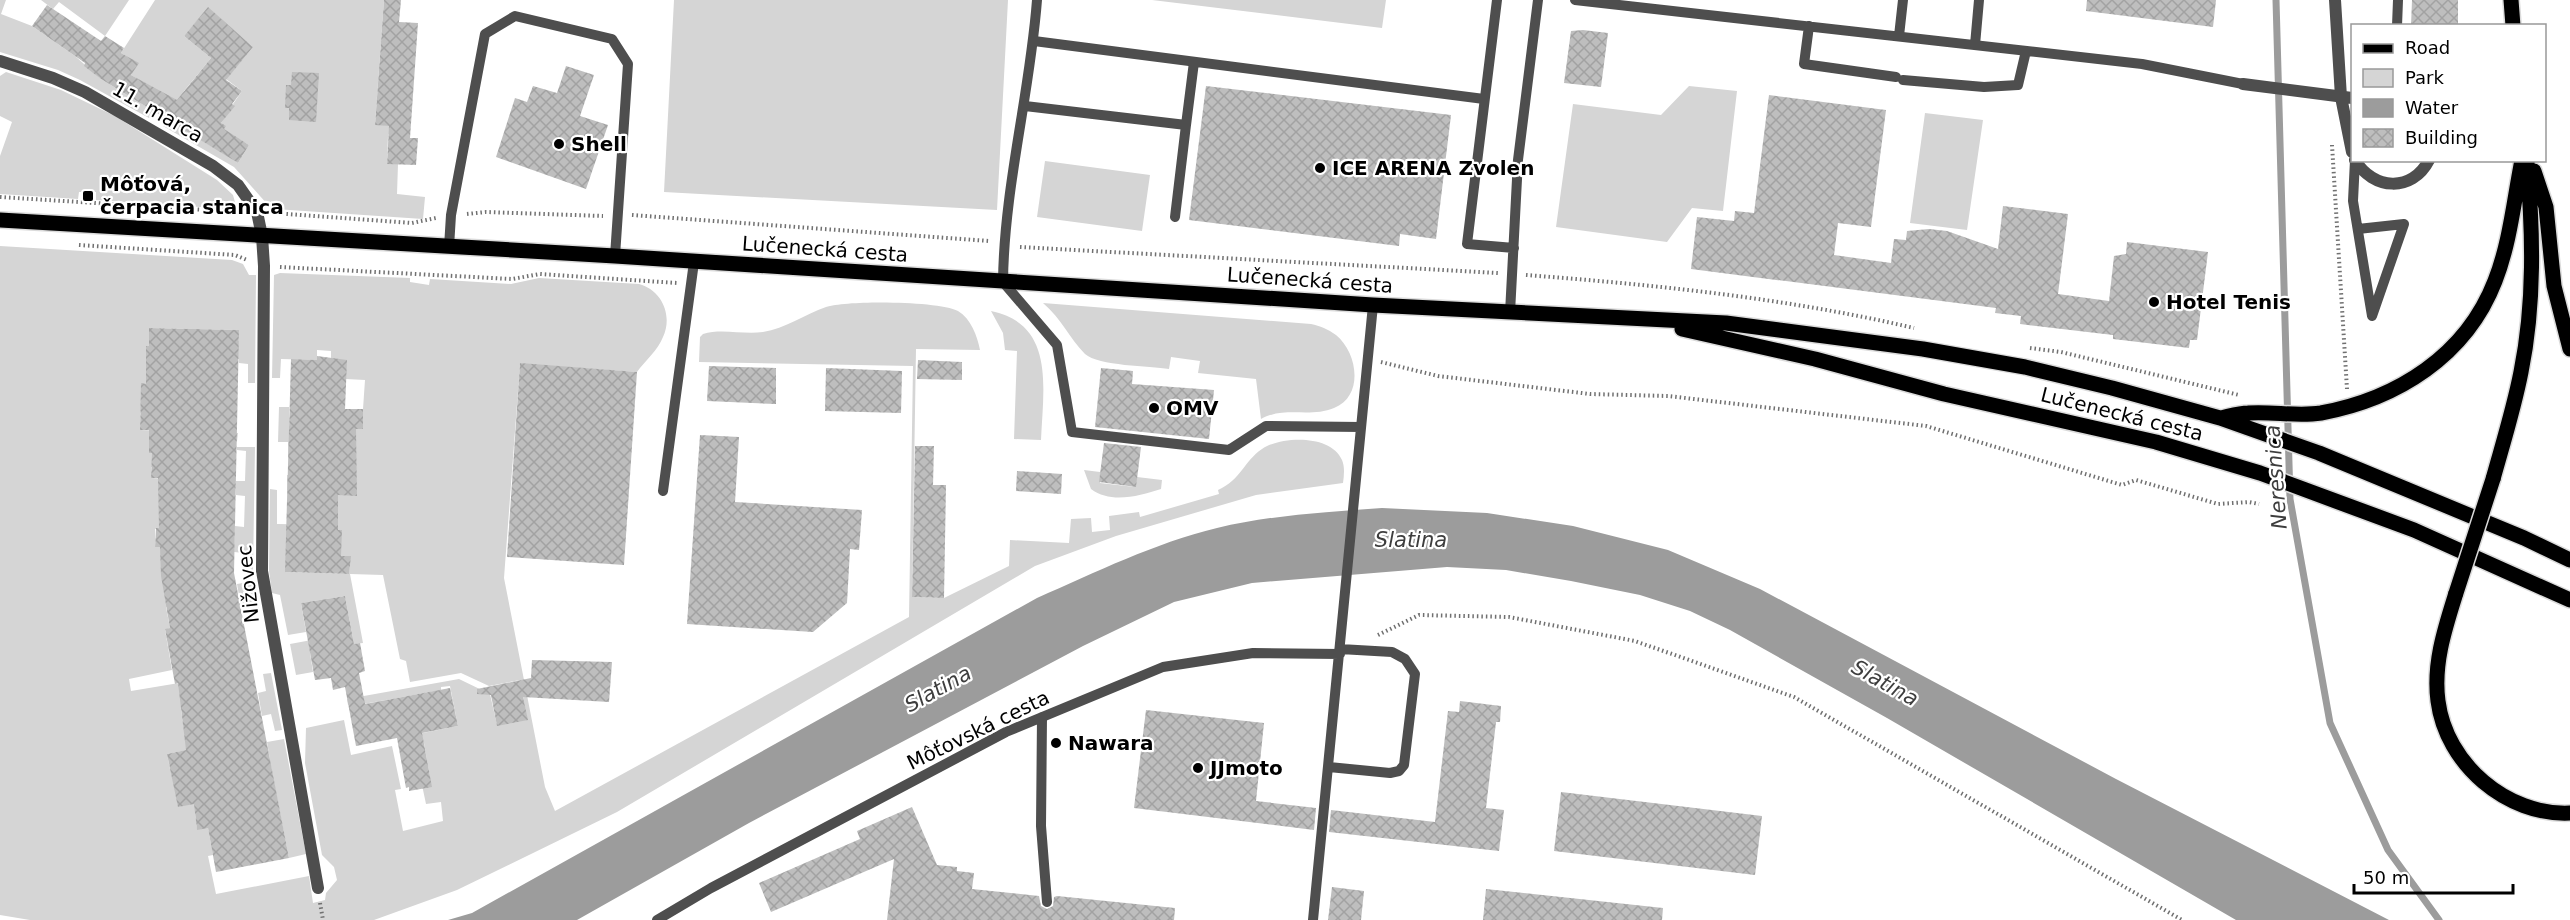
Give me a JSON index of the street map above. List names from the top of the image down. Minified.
{"streets":{"main road":["Lučenecká cesta"],"street":["11. marca","Nižovec"],"lane":["Môťovská cesta"]},"crossings":[["11. marca","Lučenecká cesta"],["11. marca","Nižovec"],["Lučenecká cesta","Nižovec"]],"water":["Neresnica","Slatina"],"places":{"other":["Shell","ICE ARENA Zvolen","Hotel Tenis","OMV","Nawara","JJmoto"],"transit":["Môťová, čerpacia stanica"]},"legend":["Road","Park","Water","Building"],"scale_bar":"50 m"}
